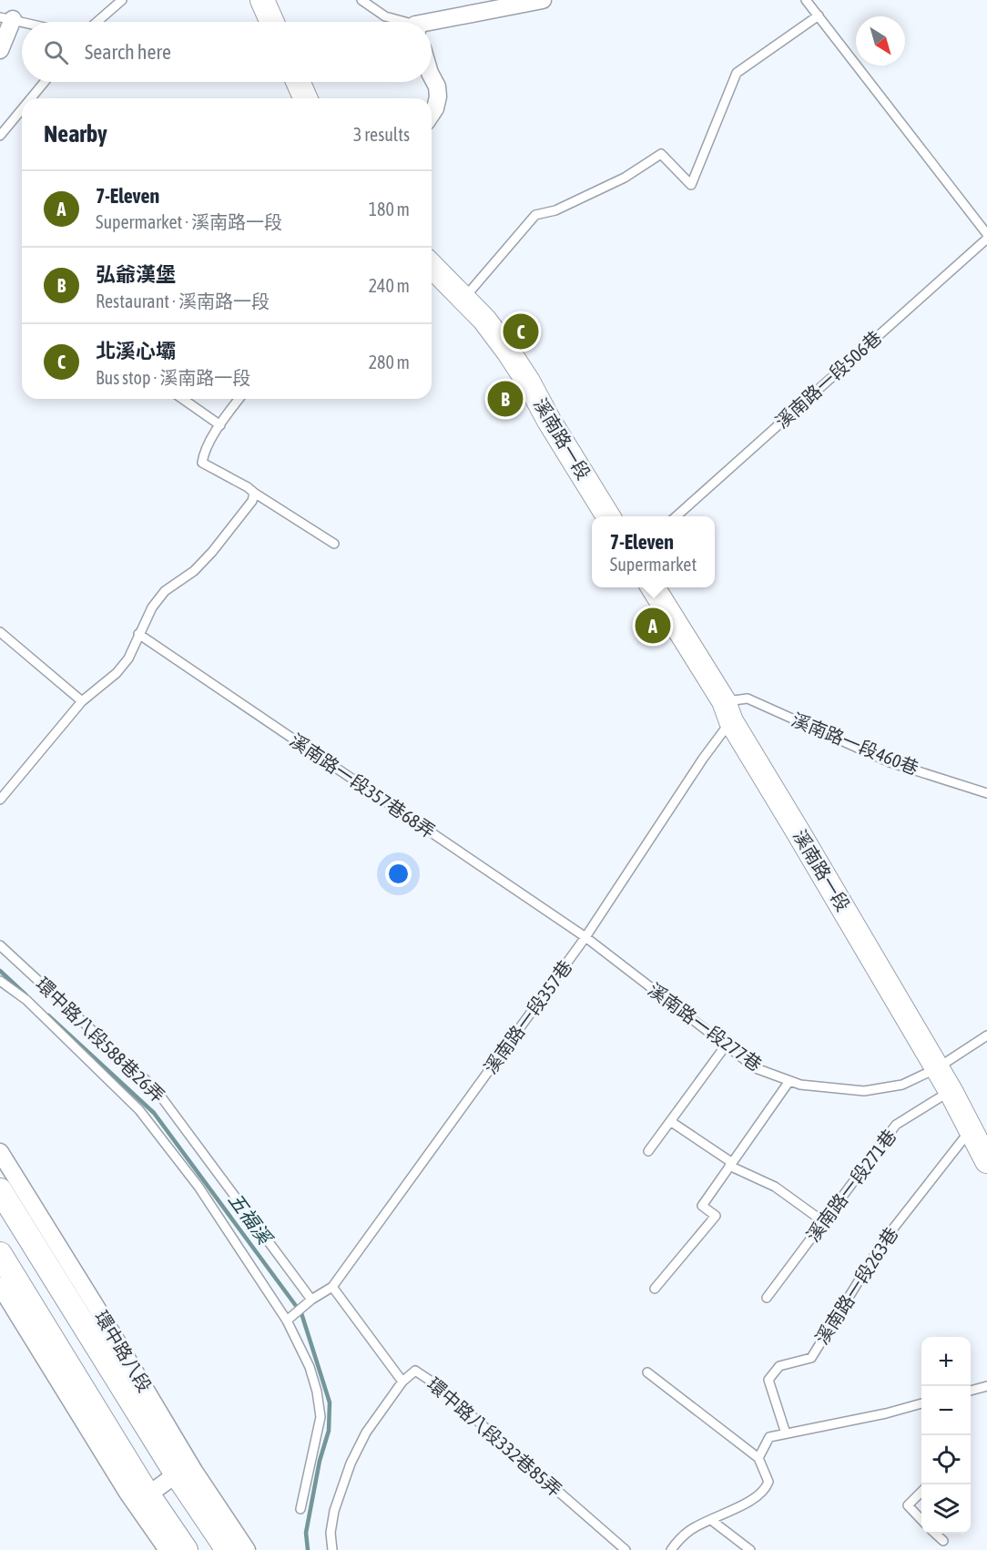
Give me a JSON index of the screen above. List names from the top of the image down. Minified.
{"streets":{"main road":["溪南路一段","環中路八段"],"lane":["溪南路一段506巷","溪南路一段460巷","溪南路一段357巷68弄","溪南路一段357巷","溪南路一段277巷","環中路八段588巷26弄","溪南路一段271巷","溪南路一段263巷","環中路八段332巷85弄"]},"crossings":[["溪南路一段","溪南路一段460巷"],["溪南路一段","溪南路一段357巷"],["溪南路一段","溪南路一段277巷"],["溪南路一段","溪南路一段271巷"],["溪南路一段","溪南路一段263巷"],["溪南路一段460巷","溪南路一段357巷"],["溪南路一段357巷68弄","溪南路一段357巷"],["溪南路一段357巷68弄","溪南路一段277巷"],["溪南路一段357巷","溪南路一段277巷"],["溪南路一段357巷","環中路八段588巷26弄"],["溪南路一段357巷","環中路八段332巷85弄"]],"water":["五福溪"],"north":"bottom right","page":{"search":"Search here","heading":["Nearby","3 results"],"list":[{"mark":"A","name":"7-Eleven","note":"Supermarket · 溪南路一段","value":"180 m"},{"mark":"B","name":"弘爺漢堡","note":"Restaurant · 溪南路一段","value":"240 m"},{"mark":"C","name":"北溪心壩","note":"Bus stop · 溪南路一段","value":"280 m"}],"pins":["C","B","A"],"popup":["7-Eleven","Supermarket"],"map_buttons":["+","−"]}}
